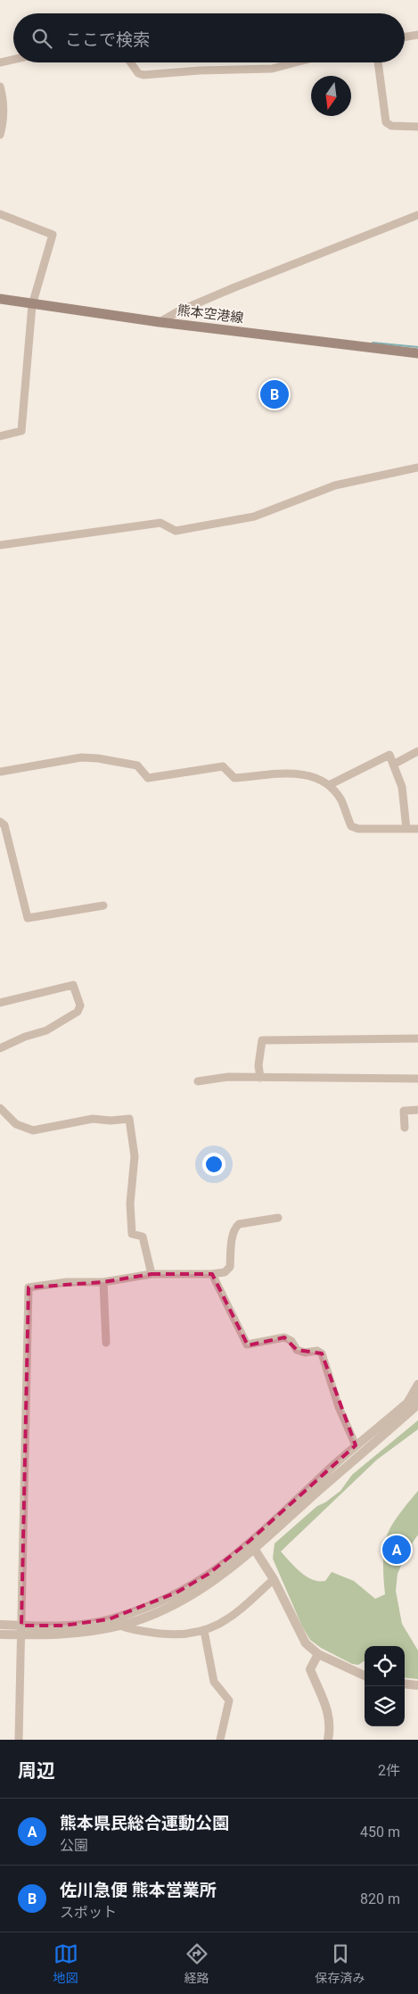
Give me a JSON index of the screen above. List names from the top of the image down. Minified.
{"streets":{"main road":["熊本空港線"]},"north":"bottom","page":{"search":"ここで検索","pins":["B","A"],"heading":["周辺","2件"],"list":[{"mark":"A","name":"熊本県民総合運動公園","note":"公園","value":"450 m"},{"mark":"B","name":"佐川急便 熊本営業所","note":"スポット","value":"820 m"}],"nav":["地図","経路","保存済み"]}}
